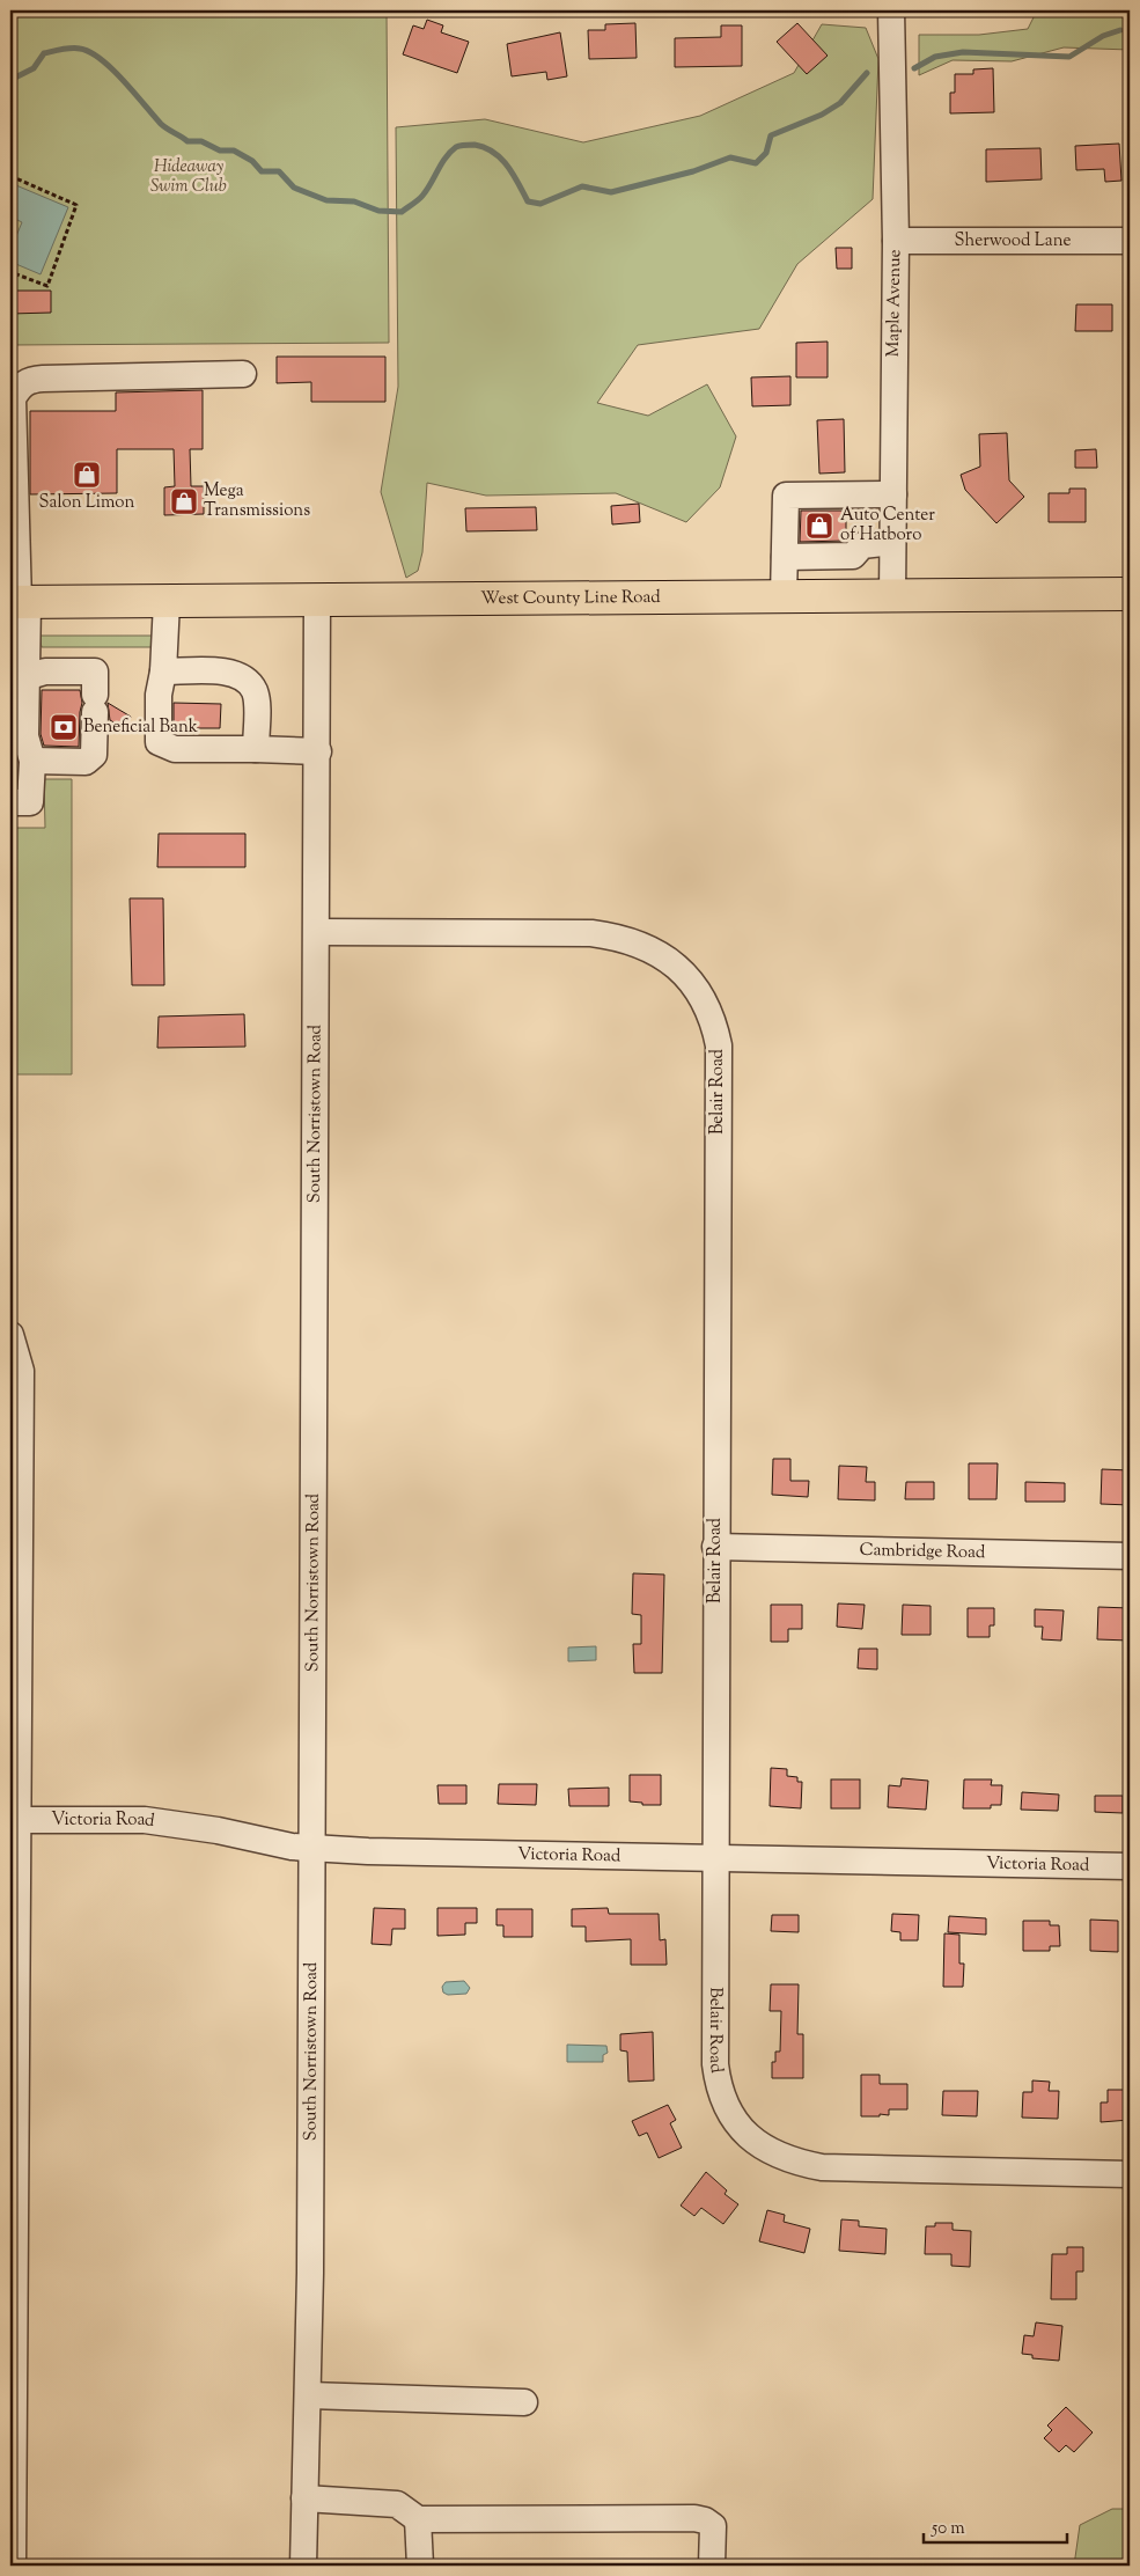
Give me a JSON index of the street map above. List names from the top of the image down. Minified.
{"streets":{"main road":["West County Line Road"],"street":["Sherwood Lane","Maple Avenue","Belair Road","South Norristown Road","Cambridge Road","Victoria Road"]},"crossings":[["Sherwood Lane","Maple Avenue"],["Maple Avenue","West County Line Road"],["West County Line Road","South Norristown Road"],["Belair Road","South Norristown Road"],["Belair Road","Cambridge Road"],["Belair Road","Victoria Road"],["South Norristown Road","Victoria Road"]],"parks":["Hideaway Swim Club"],"places":{"shop":["Salon Limon","Mega Transmissions","Auto Center of Hatboro"],"bank":["Beneficial Bank"]},"scale_bar":"50 m"}
